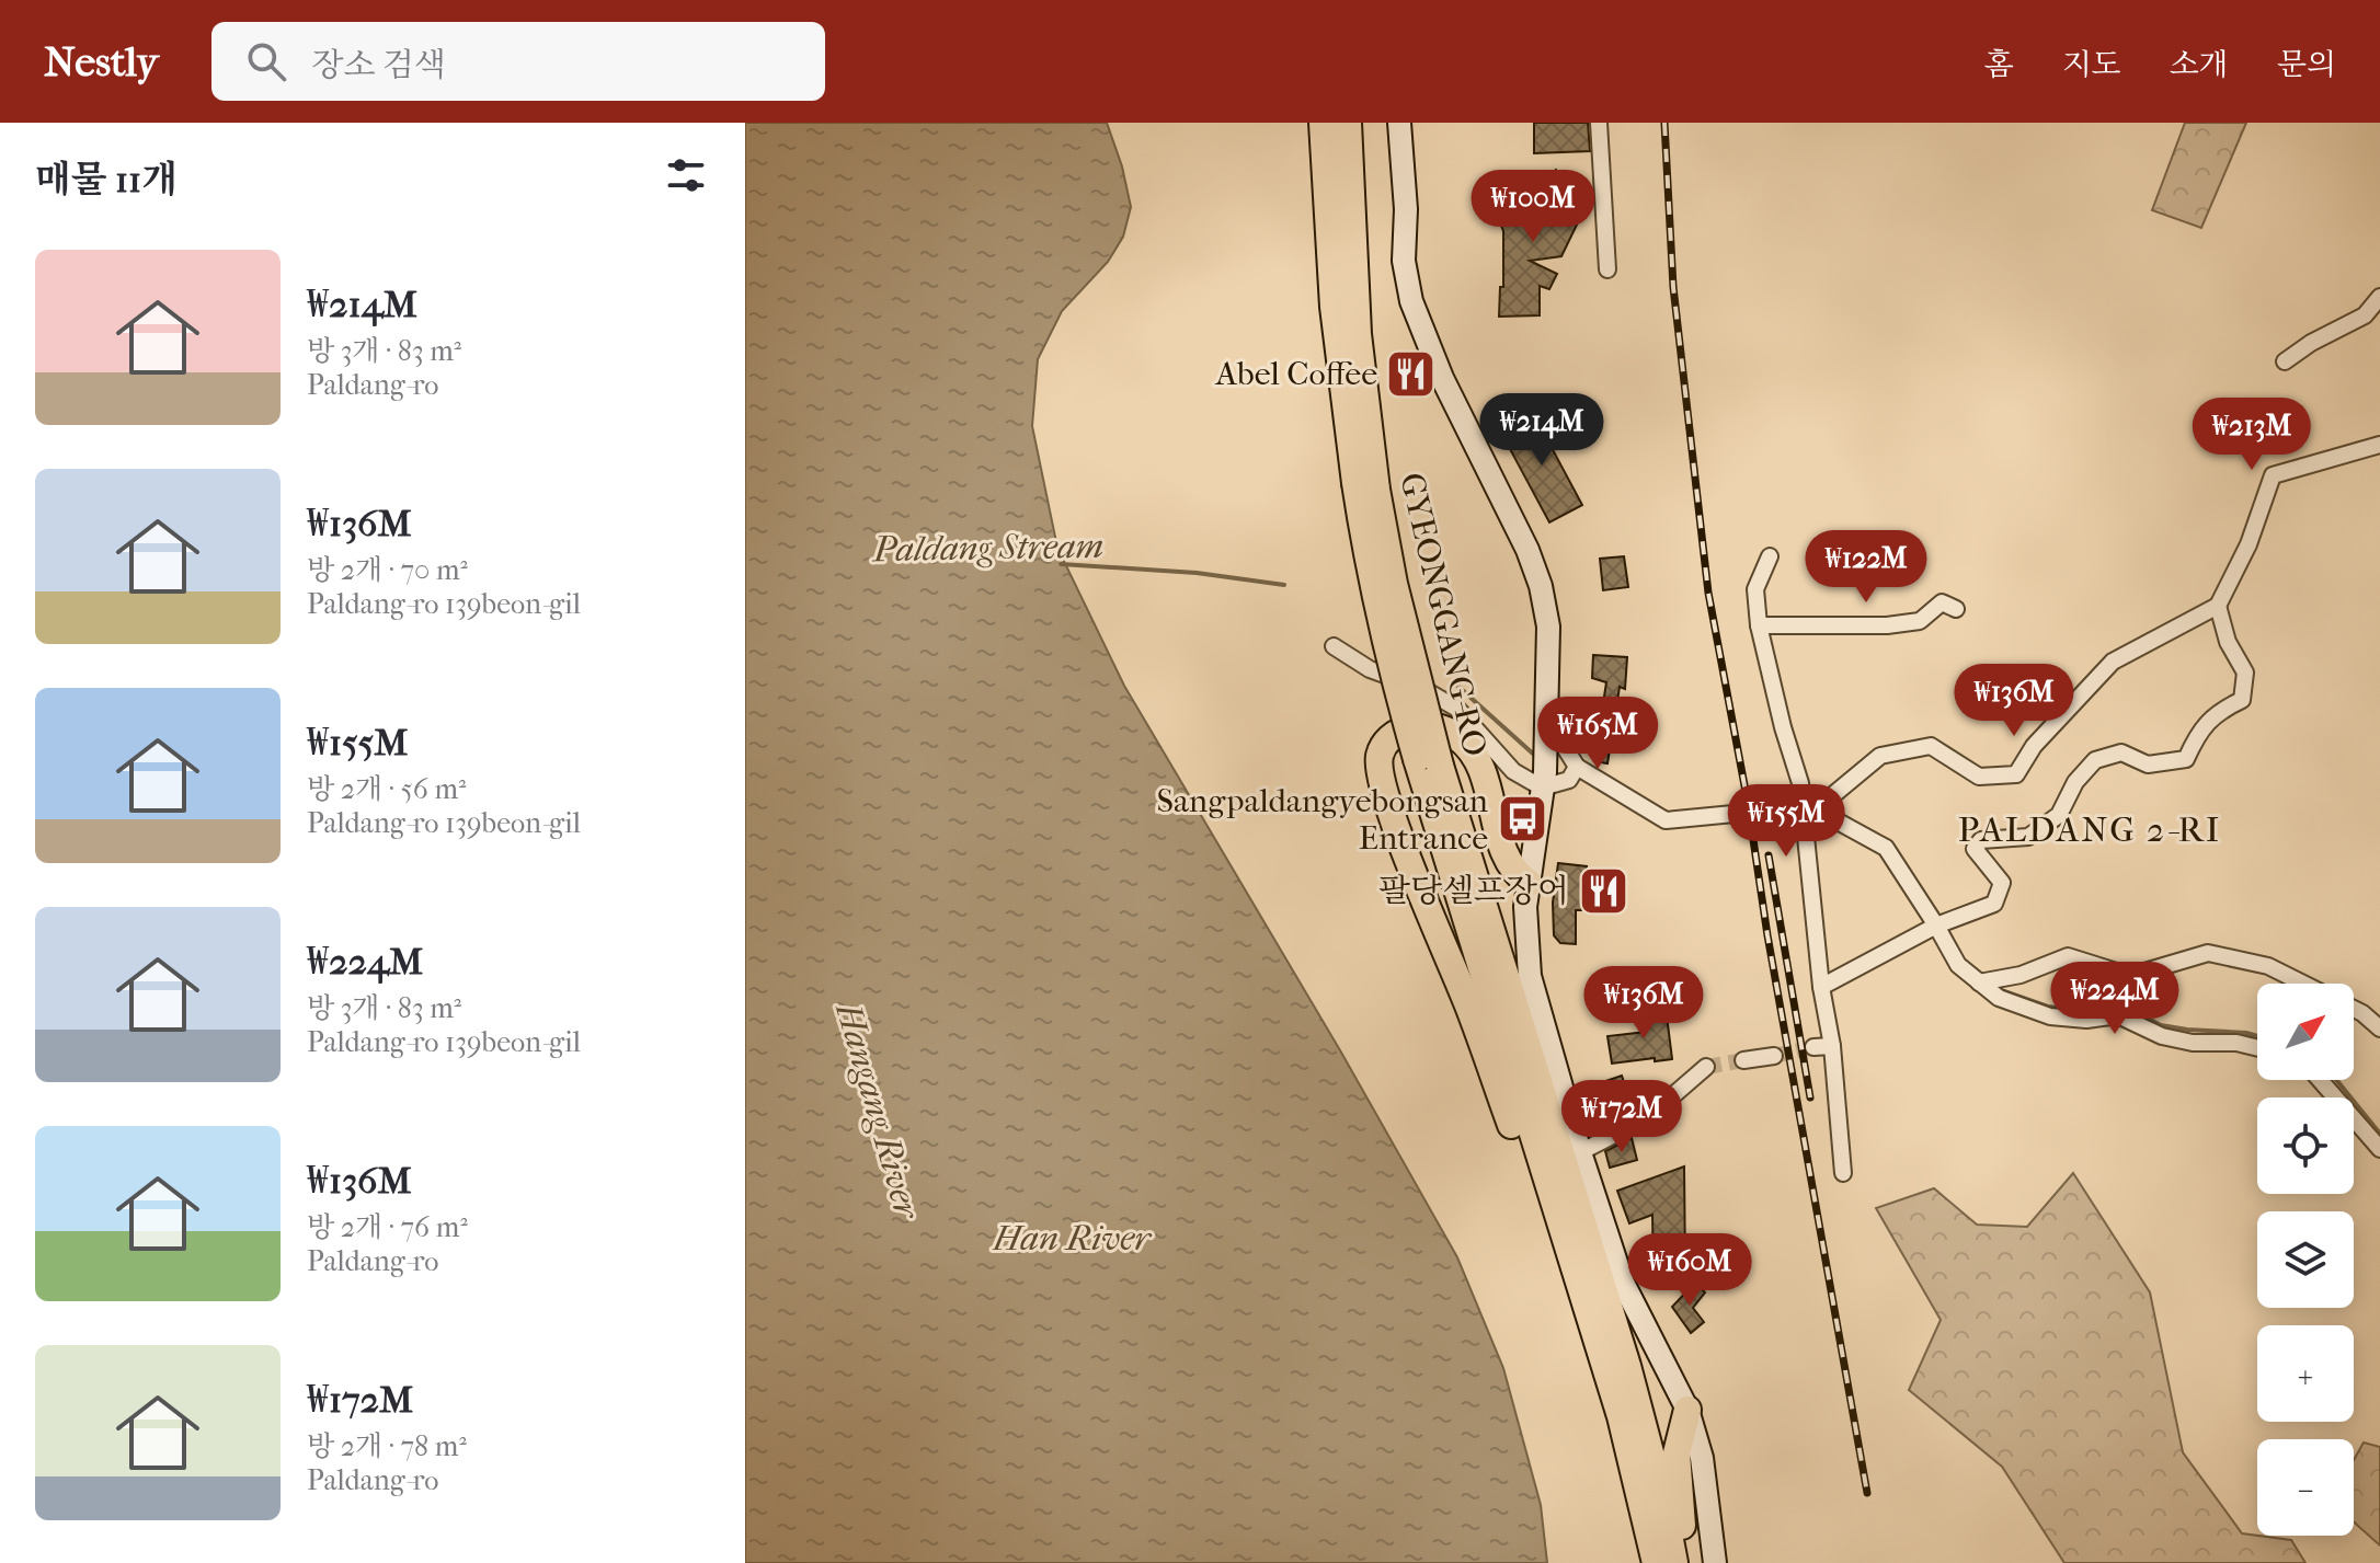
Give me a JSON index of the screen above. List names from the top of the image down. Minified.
{"streets":{"highway":["GYEONGGANG-RO"]},"districts":["PALDANG 2-RI"],"water":["Paldang Stream","Hangang River","Han River"],"places":{"restaurant":["Abel Coffee","팔당셀프장어"],"bus stop":["Sangpaldangyebongsan Entrance"]},"north":"top right","page":{"header":"Nestly","search":"장소 검색","nav":["홈","지도","소개","문의"],"heading":"매물 11개","price":["₩100M","₩214M","₩213M","₩122M","₩136M","₩165M","₩155M","₩224M","₩136M","₩172M","₩160M"],"list":[{"name":"₩214M","note":"방 3개 · 83 m² · Paldang-ro"},{"name":"₩136M","note":"방 2개 · 70 m² · Paldang-ro 139beon-gil"},{"name":"₩155M","note":"방 2개 · 56 m² · Paldang-ro 139beon-gil"},{"name":"₩224M","note":"방 3개 · 83 m² · Paldang-ro 139beon-gil"},{"name":"₩136M","note":"방 2개 · 76 m² · Paldang-ro"},{"name":"₩172M","note":"방 2개 · 78 m² · Paldang-ro"}],"map_buttons":["+","−"]}}
